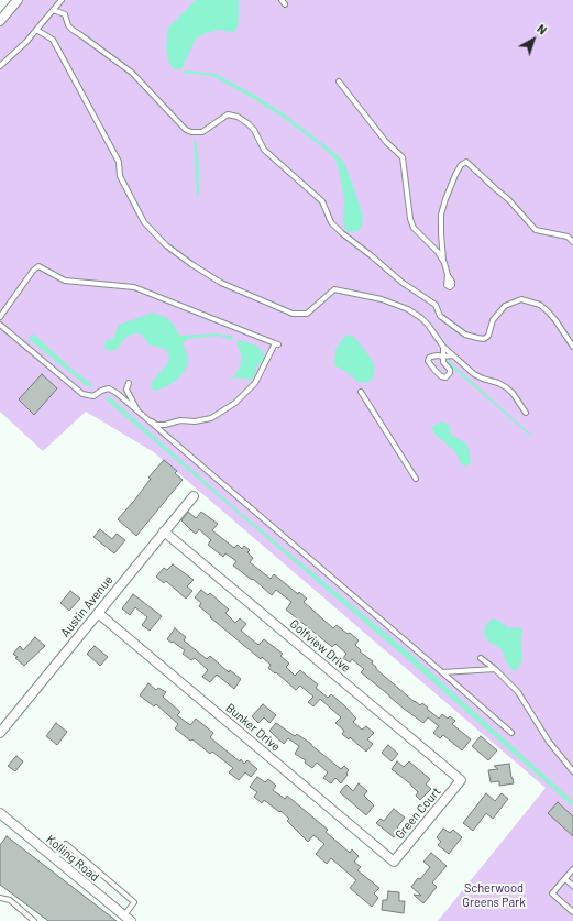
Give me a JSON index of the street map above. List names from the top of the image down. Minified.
{"streets":{"street":["Austin Avenue","Golfview Drive","Bunker Drive","Green Court","Kolling Road"]},"crossings":[["Austin Avenue","Golfview Drive"],["Austin Avenue","Bunker Drive"],["Golfview Drive","Green Court"],["Bunker Drive","Green Court"]],"parks":["Scherwood Greens Park"],"north":"top right"}
